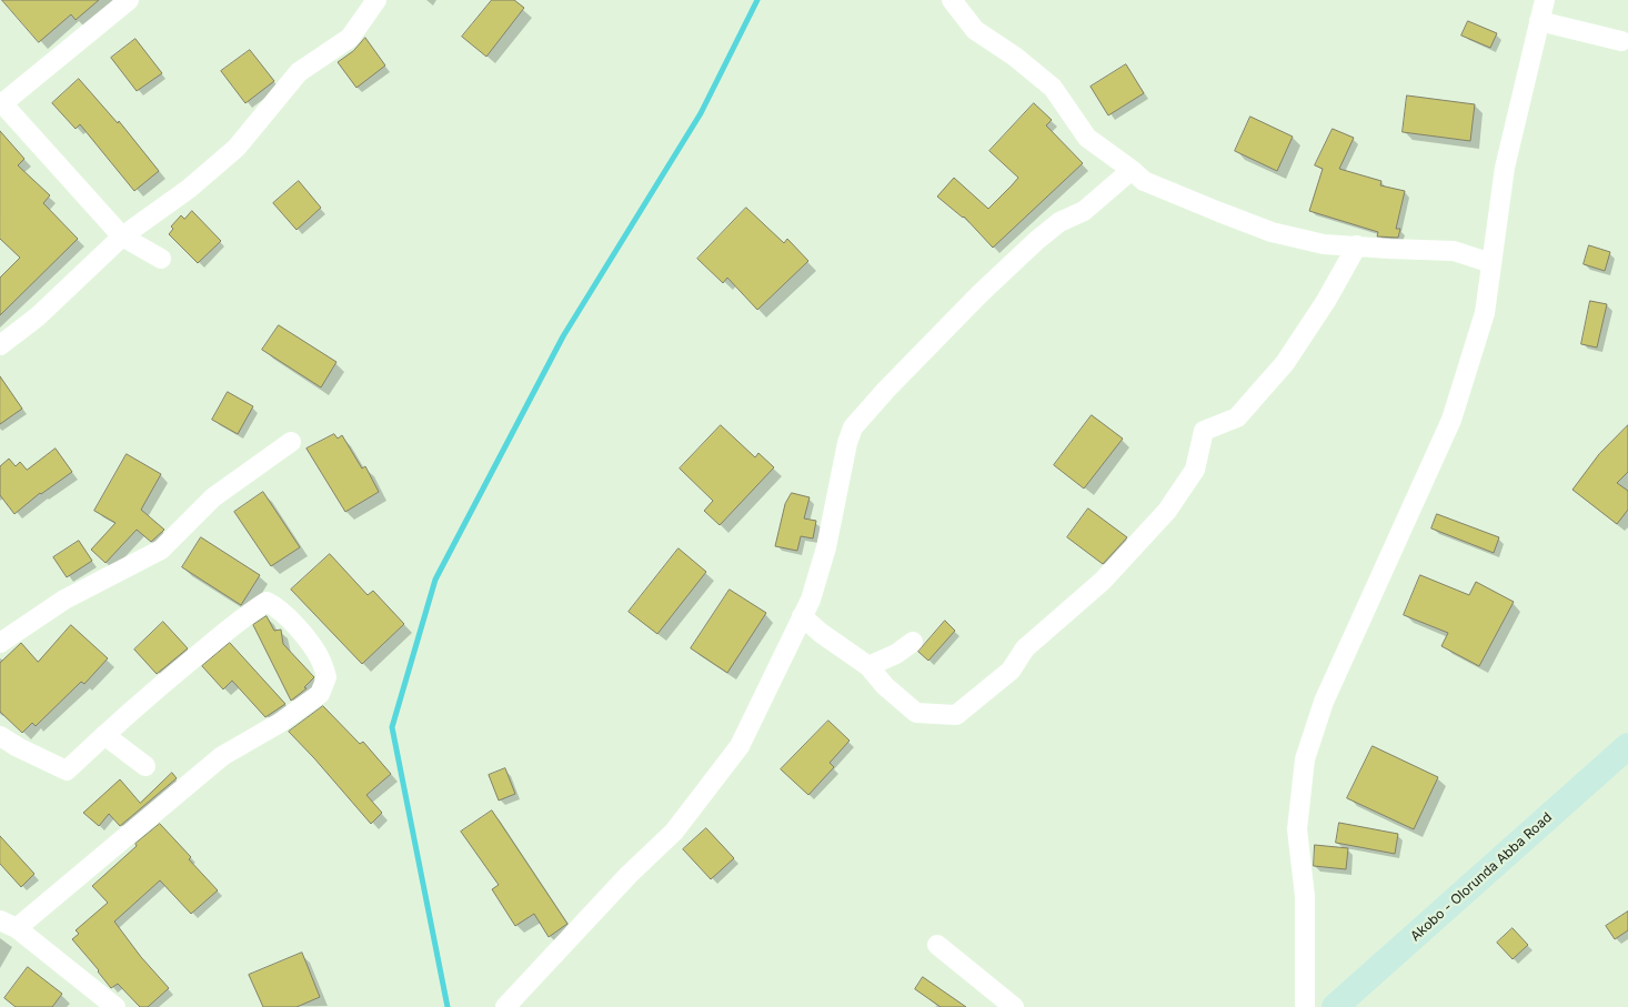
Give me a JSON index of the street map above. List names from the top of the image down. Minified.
{"streets":{"main road":["Akobo - Olorunda Abba Road"]}}
